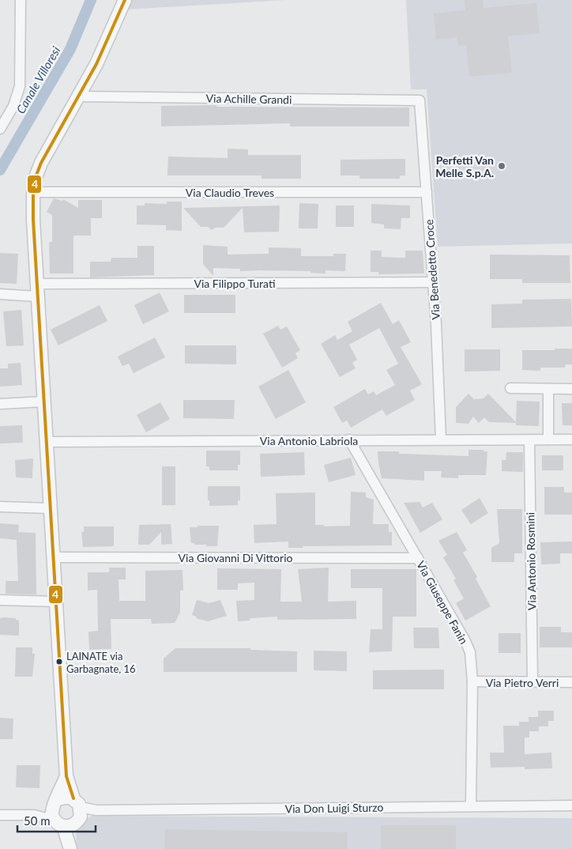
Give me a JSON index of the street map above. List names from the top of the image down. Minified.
{"streets":{"street":["Via Achille Grandi","Via Claudio Treves","Via Benedetto Croce","Via Filippo Turati","Via Antonio Labriola","Via Giovanni Di Vittorio","Via Antonio Rosmini","Via Giuseppe Fanin","Via Pietro Verri","Via Don Luigi Sturzo"]},"crossings":[["Via Achille Grandi","Via Benedetto Croce"],["Via Claudio Treves","Via Benedetto Croce"],["Via Benedetto Croce","Via Filippo Turati"],["Via Benedetto Croce","Via Antonio Labriola"],["Via Antonio Labriola","Via Antonio Rosmini"],["Via Antonio Labriola","Via Giuseppe Fanin"],["Via Giovanni Di Vittorio","Via Giuseppe Fanin"],["Via Antonio Rosmini","Via Pietro Verri"],["Via Giuseppe Fanin","Via Pietro Verri"],["Via Giuseppe Fanin","Via Don Luigi Sturzo"]],"water":["Canale Villoresi"],"places":["Perfetti Van Melle S.p.A.","LAINATE via Garbagnate, 16"],"lines":["transit line 4"],"scale_bar":"50 m"}
